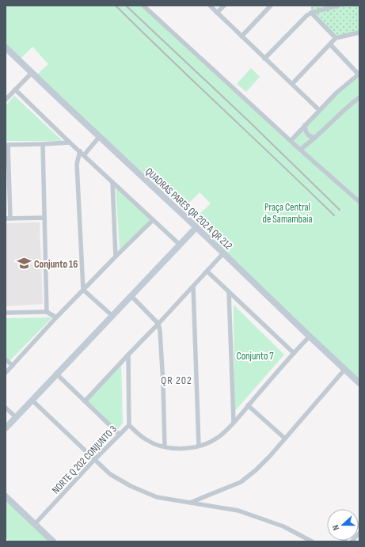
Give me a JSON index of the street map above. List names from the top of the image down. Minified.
{"streets":{"street":["QUADRAS PARES QR 202 A QR 212","NORTE Q 202 CONJUNTO 3"]},"crossings":[["QUADRAS PARES QR 202 A QR 212","NORTE Q 202 CONJUNTO 3"]],"districts":["QR 202"],"parks":["Praça Central de Samambaia","Conjunto 7"],"places":{"school or university":["Conjunto 16"]},"north":"left"}
